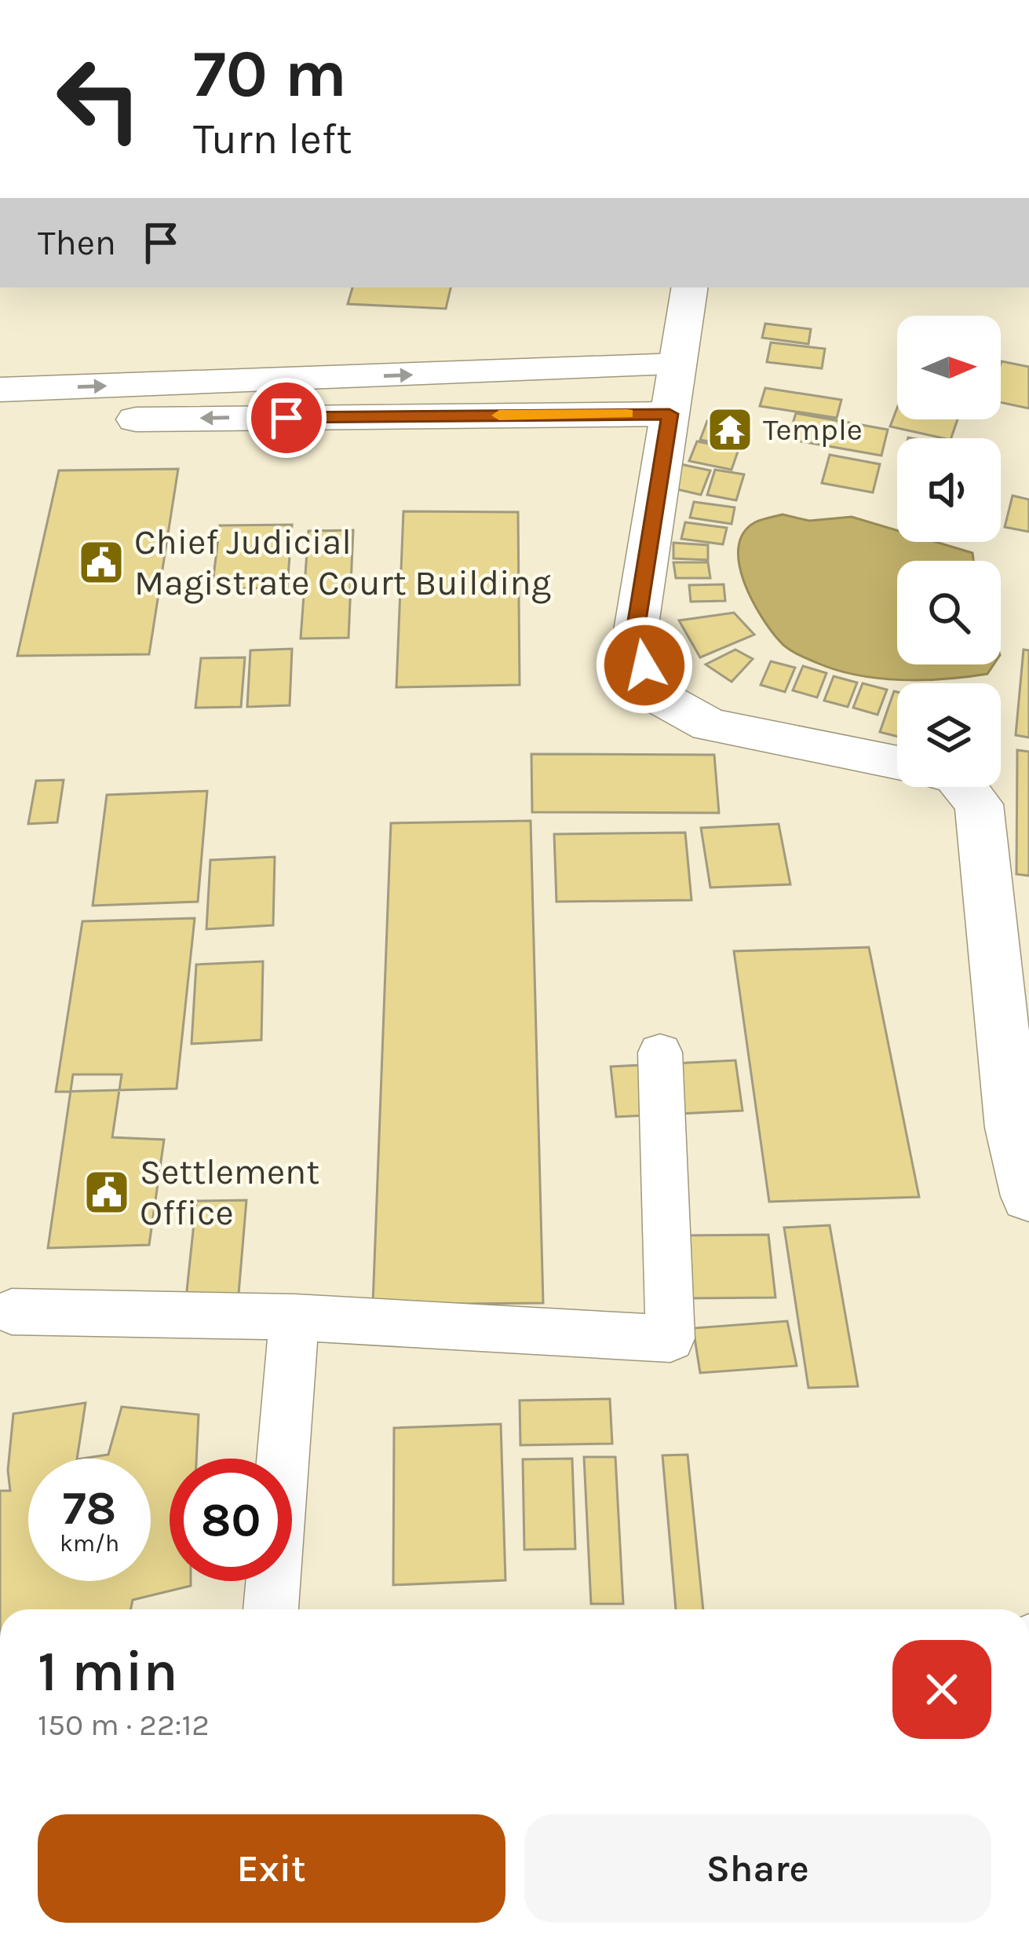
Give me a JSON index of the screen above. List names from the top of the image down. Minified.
{"places":{"temple":["Temple"],"public building":["Chief Judicial Magistrate Court Building","Settlement Office"]},"north":"right","page":{"turn":["70 m","Turn left"],"then":"Then","speed":"78 km/h","limit":"80","heading":["1 min","150 m · 22:12"],"buttons":["Exit","Share"]}}
